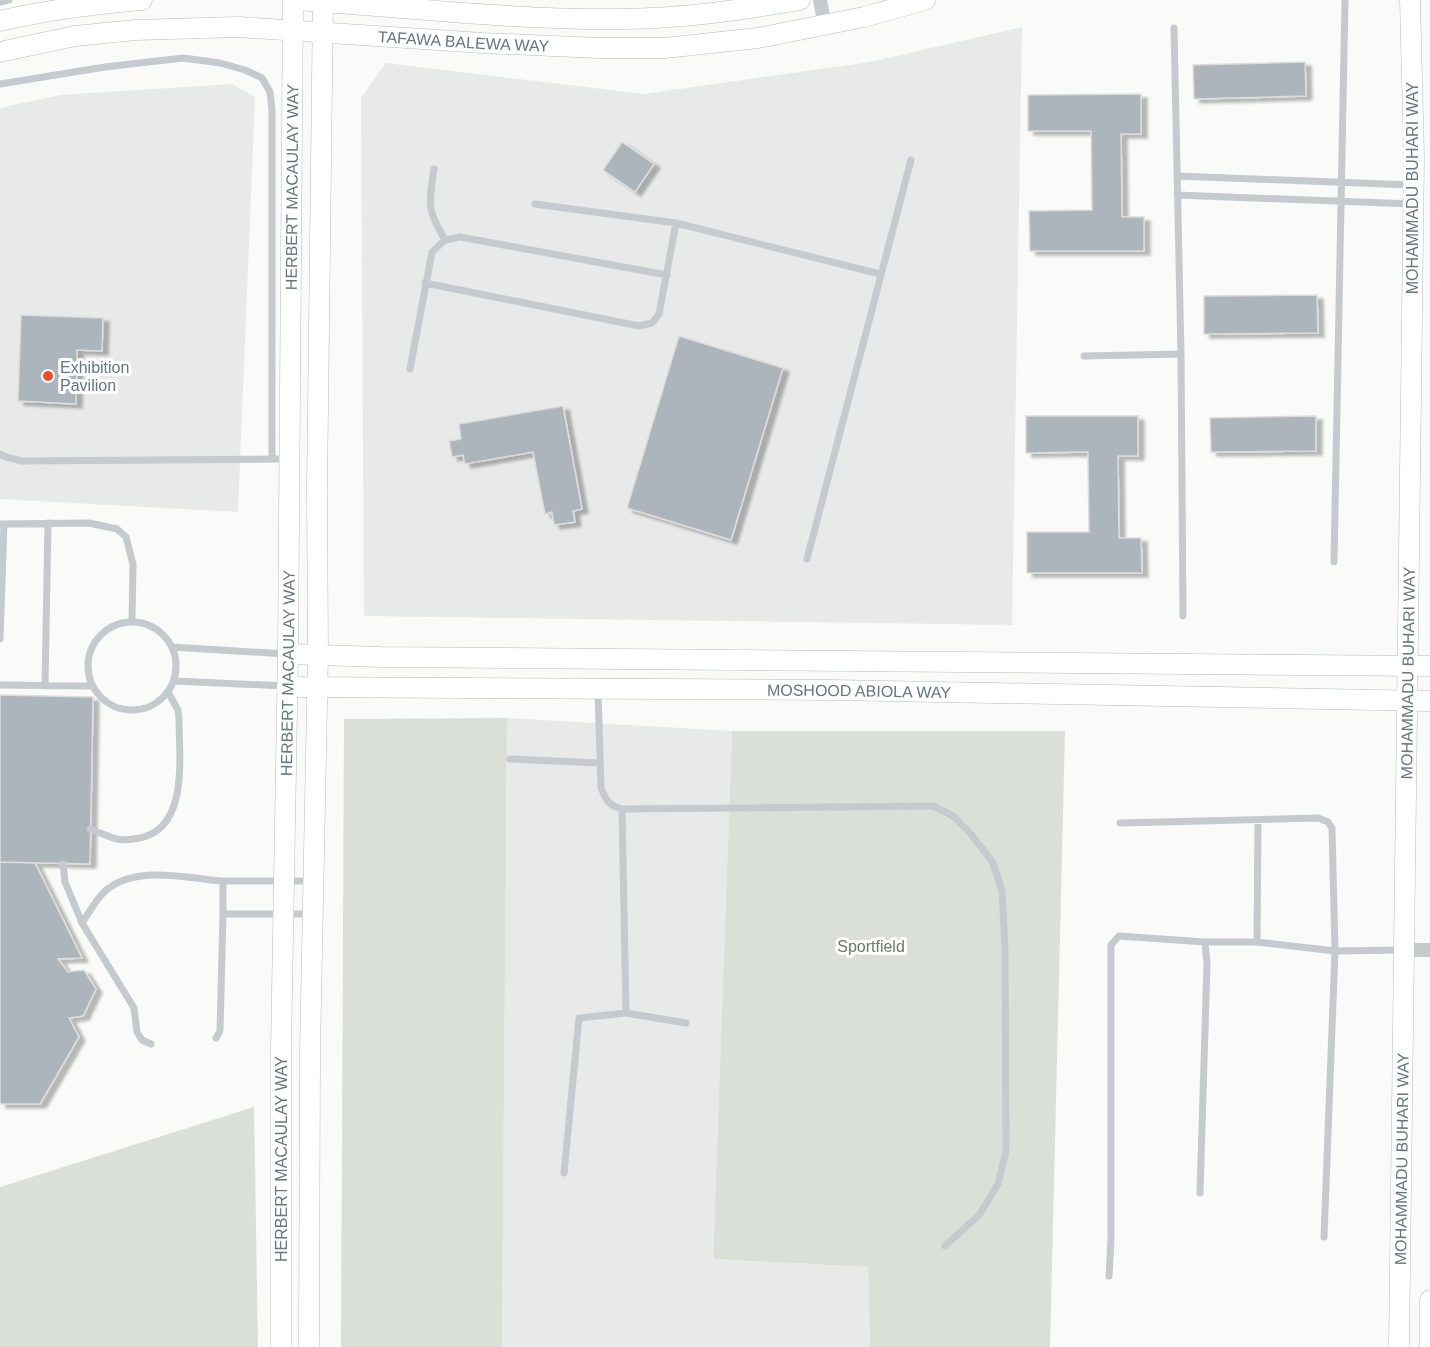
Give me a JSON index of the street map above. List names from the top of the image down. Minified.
{"streets":{"main road":["TAFAWA BALEWA WAY","HERBERT MACAULAY WAY","MOHAMMADU BUHARI WAY","MOSHOOD ABIOLA WAY"]},"crossings":[["TAFAWA BALEWA WAY","HERBERT MACAULAY WAY"],["HERBERT MACAULAY WAY","MOSHOOD ABIOLA WAY"],["MOHAMMADU BUHARI WAY","MOSHOOD ABIOLA WAY"]],"parks":["Sportfield"],"places":["Exhibition Pavilion"]}
